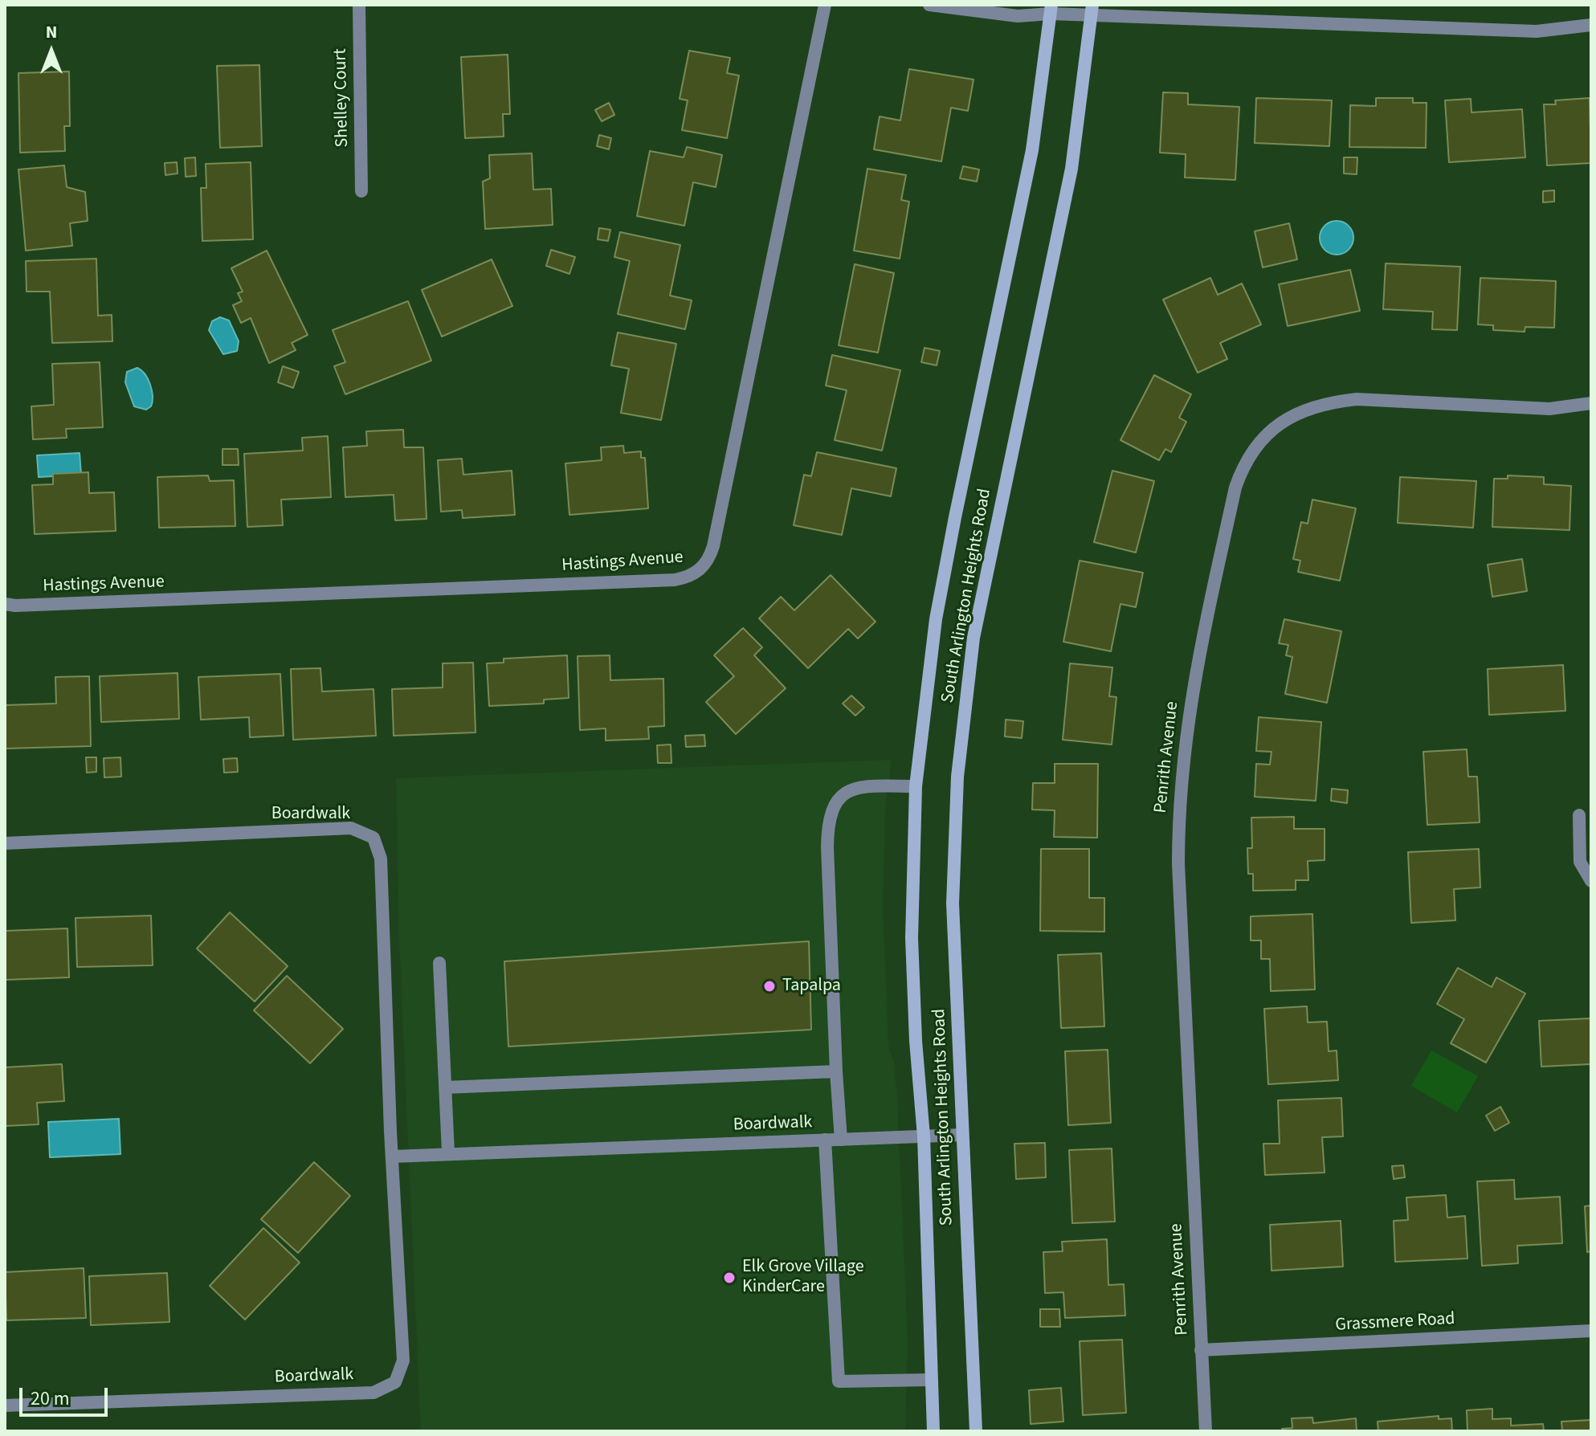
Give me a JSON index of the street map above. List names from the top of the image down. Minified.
{"streets":{"main road":["South Arlington Heights Road"],"street":["Shelley Court","Hastings Avenue","Penrith Avenue","Boardwalk","Grassmere Road"]},"crossings":[["South Arlington Heights Road","Boardwalk"],["Penrith Avenue","Grassmere Road"]],"places":["Tapalpa","Elk Grove Village KinderCare"],"scale_bar":"20 m","north":"top"}
